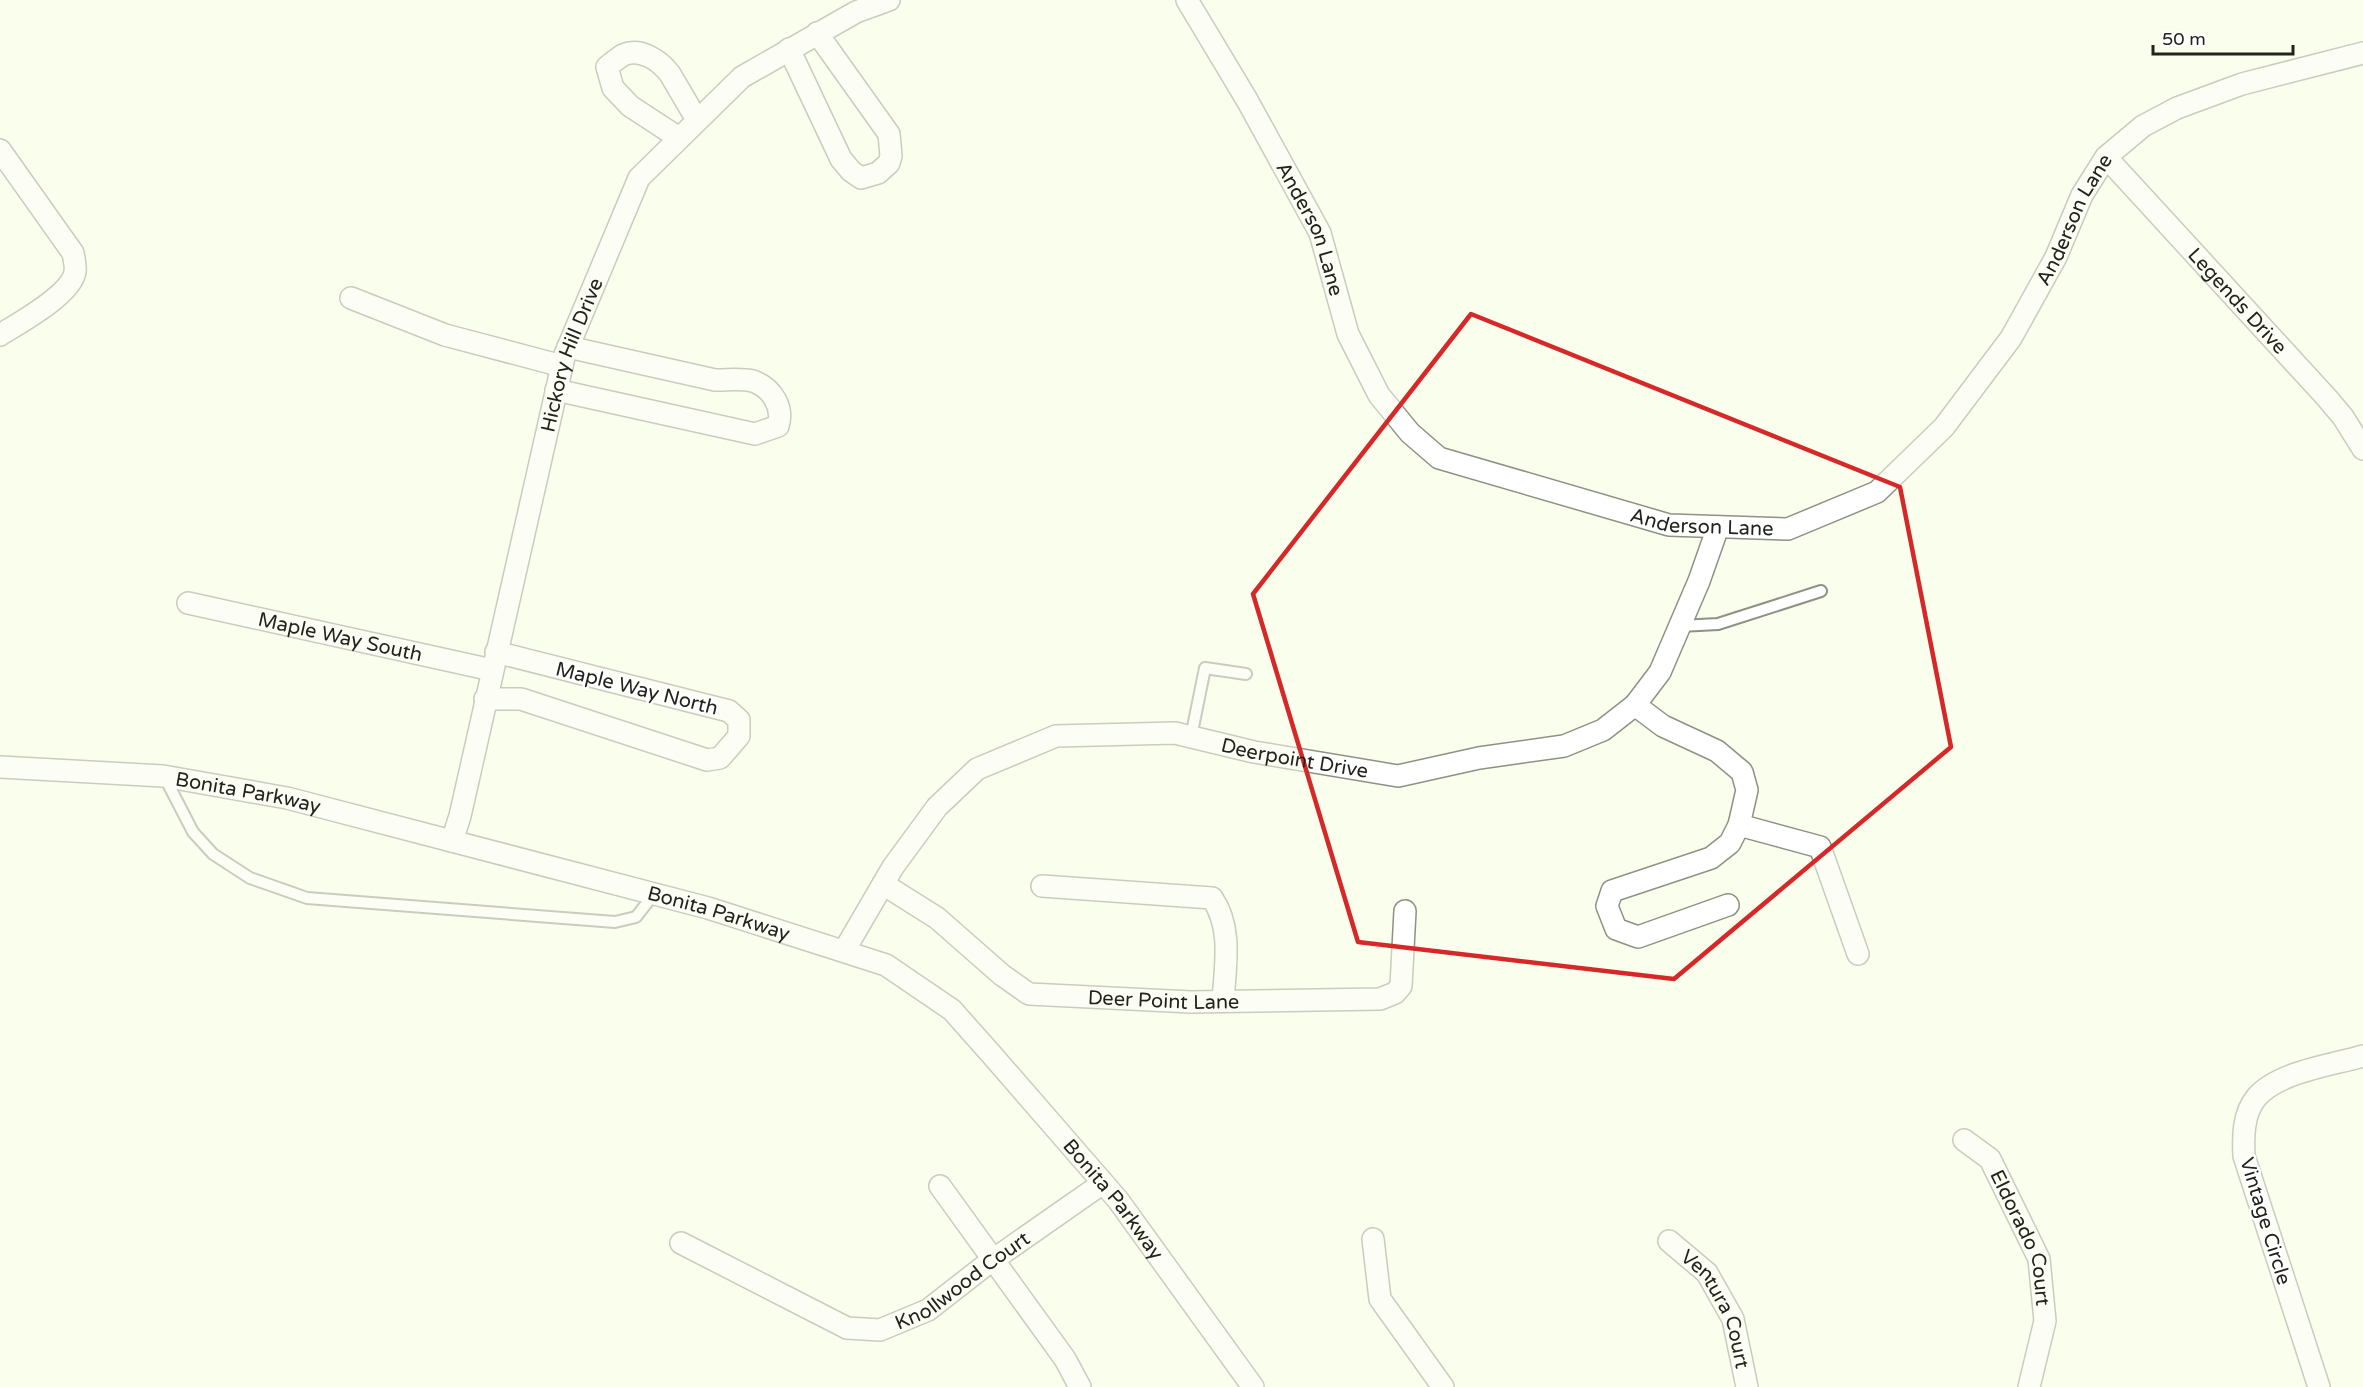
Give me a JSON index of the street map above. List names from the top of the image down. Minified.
{"streets":{"street":["Anderson Lane","Legends Drive","Hickory Hill Drive","Maple Way South","Maple Way North","Deerpoint Drive","Bonita Parkway","Deer Point Lane","Vintage Circle","Eldorado Court","Knollwood Court","Ventura Court"]},"crossings":[["Anderson Lane","Legends Drive"],["Anderson Lane","Deerpoint Drive"],["Hickory Hill Drive","Maple Way South"],["Hickory Hill Drive","Maple Way North"],["Hickory Hill Drive","Bonita Parkway"],["Maple Way South","Maple Way North"],["Deerpoint Drive","Bonita Parkway"],["Deerpoint Drive","Deer Point Lane"],["Bonita Parkway","Knollwood Court"]],"scale_bar":"50 m"}
